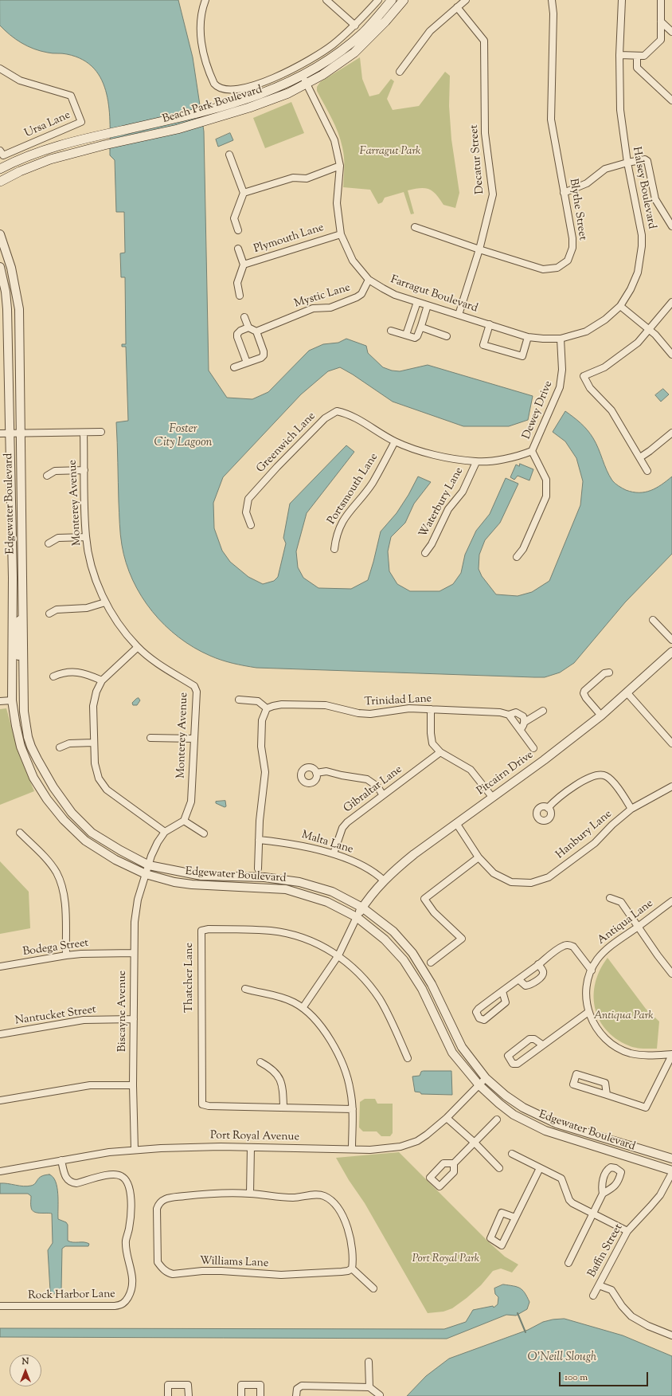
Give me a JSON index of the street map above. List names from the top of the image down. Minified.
{"streets":{"main road":["Beach Park Boulevard"],"street":["Ursa Lane","Decatur Street","Halsey Boulevard","Blythe Street","Plymouth Lane","Farragut Boulevard","Mystic Lane","Dewey Drive","Greenwich Lane","Portsmouth Lane","Monterey Avenue","Waterbury Lane","Edgewater Boulevard","Trinidad Lane","Pitcairn Drive","Gibraltar Lane","Hanbury Lane","Malta Lane","Antiqua Lane","Bodega Street","Thatcher Lane","Biscayne Avenue","Nantucket Street","Port Royal Avenue","Baffin Street","Williams Lane","Rock Harbor Lane"]},"crossings":[["Beach Park Boulevard","Farragut Boulevard"],["Decatur Street","Blythe Street"],["Decatur Street","Farragut Boulevard"],["Halsey Boulevard","Farragut Boulevard"],["Halsey Boulevard","Dewey Drive"],["Plymouth Lane","Farragut Boulevard"],["Farragut Boulevard","Mystic Lane"],["Farragut Boulevard","Dewey Drive"],["Dewey Drive","Greenwich Lane"],["Greenwich Lane","Portsmouth Lane"],["Greenwich Lane","Waterbury Lane"],["Edgewater Boulevard","Pitcairn Drive"],["Edgewater Boulevard","Biscayne Avenue"],["Edgewater Boulevard","Port Royal Avenue"],["Edgewater Boulevard","Baffin Street"],["Pitcairn Drive","Hanbury Lane"],["Pitcairn Drive","Malta Lane"],["Gibraltar Lane","Malta Lane"],["Bodega Street","Biscayne Avenue"],["Biscayne Avenue","Nantucket Street"],["Biscayne Avenue","Port Royal Avenue"],["Port Royal Avenue","Rock Harbor Lane"]],"water":["Foster City Lagoon","O'Neill Slough"],"parks":["Farragut Park","Antiqua Park","Port Royal Park"],"scale_bar":"100 m","north":"top"}
